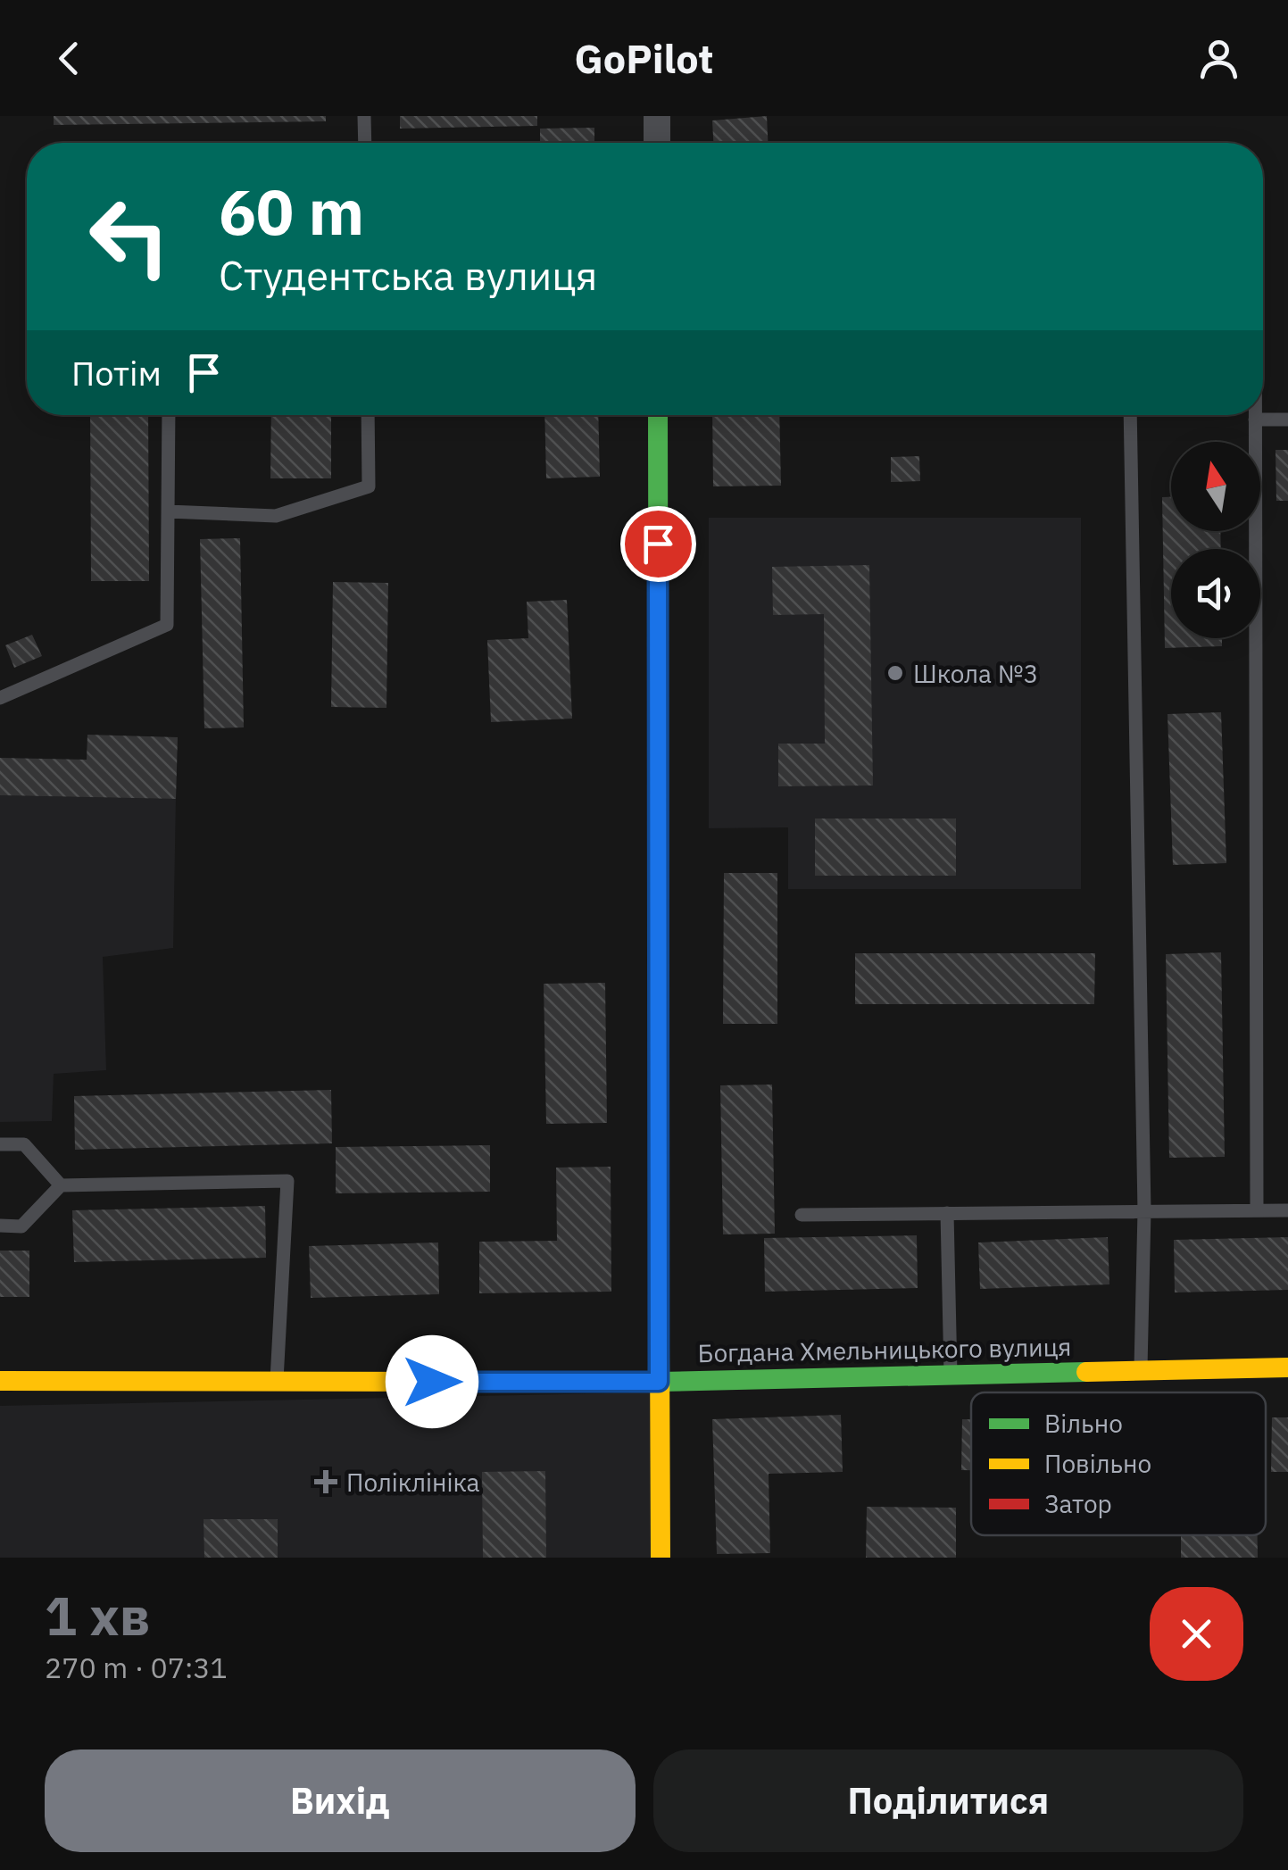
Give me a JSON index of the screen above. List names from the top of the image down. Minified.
{"streets":{"street":["Богдана Хмельницького вулиця"]},"places":{"other":["Школа №3"],"health":["Поліклініка"]},"legend":["Вільно","Повільно","Затор"],"north":"top","page":{"header":"GoPilot","turn":["60 m","Студентська вулиця"],"then":"Потім","heading":["1 хв","270 m · 07:31"],"buttons":["Вихід","Поділитися"]}}
